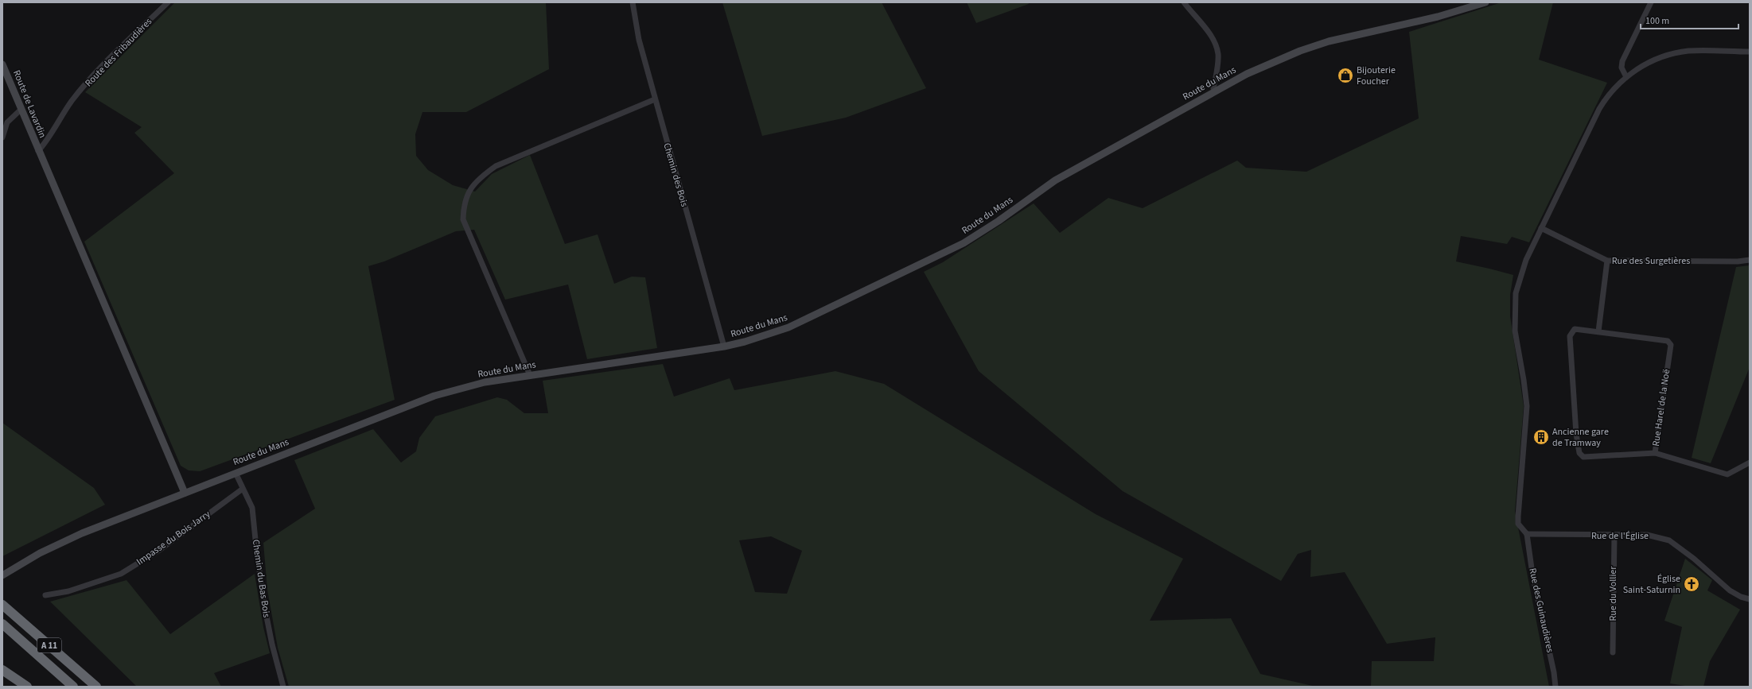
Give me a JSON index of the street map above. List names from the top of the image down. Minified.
{"streets":{"highway":["A 11"],"street":["Route des Fribaudières","Route du Mans","Route de Lavardin","Chemin des Bois","Rue des Surgetières","Rue Harel de la Noë","Rue de l'Église","Impasse du Bois Jarry","Chemin du Bas Bois","Rue du Vollier","Rue des Guinaudières"]},"crossings":[["Route des Fribaudières","Route de Lavardin"],["Route du Mans","Route de Lavardin"],["Route du Mans","Chemin des Bois"],["Route du Mans","Chemin du Bas Bois"],["Rue de l'Église","Rue du Vollier"],["Rue de l'Église","Rue des Guinaudières"],["Impasse du Bois Jarry","Chemin du Bas Bois"]],"places":{"shop":["Bijouterie Foucher"],"building":["Ancienne gare de Tramway"],"church":["Église Saint-Saturnin"]},"scale_bar":"100 m"}
